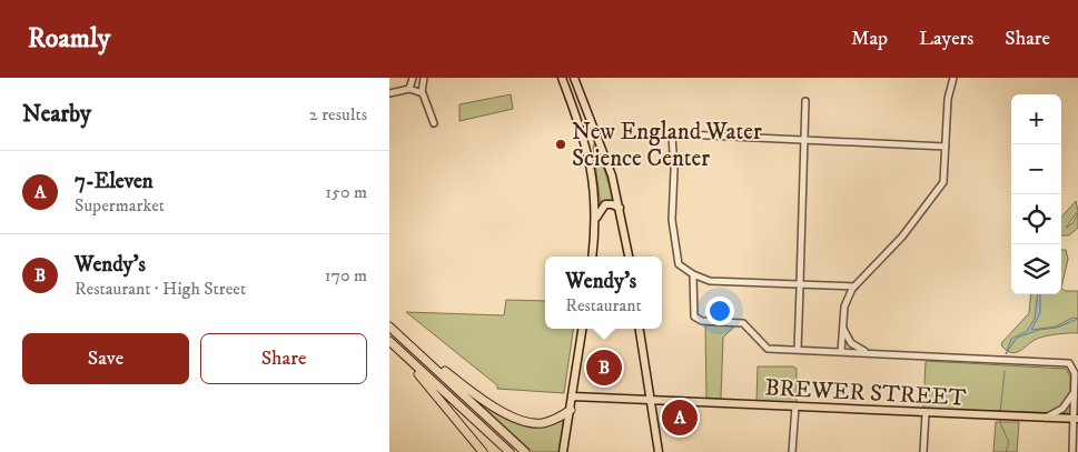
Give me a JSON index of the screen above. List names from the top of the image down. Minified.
{"streets":{"main road":["BREWER STREET"]},"places":["New England Water Science Center"],"page":{"header":"Roamly","nav":["Map","Layers","Share"],"heading":["Nearby","2 results"],"map_buttons":["+","−"],"list":[{"mark":"A","name":"7-Eleven","note":"Supermarket","value":"150 m"},{"mark":"B","name":"Wendy's","note":"Restaurant · High Street","value":"170 m"}],"popup":["Wendy's","Restaurant"],"buttons":["Save","Share"],"pins":["B","A"]}}
